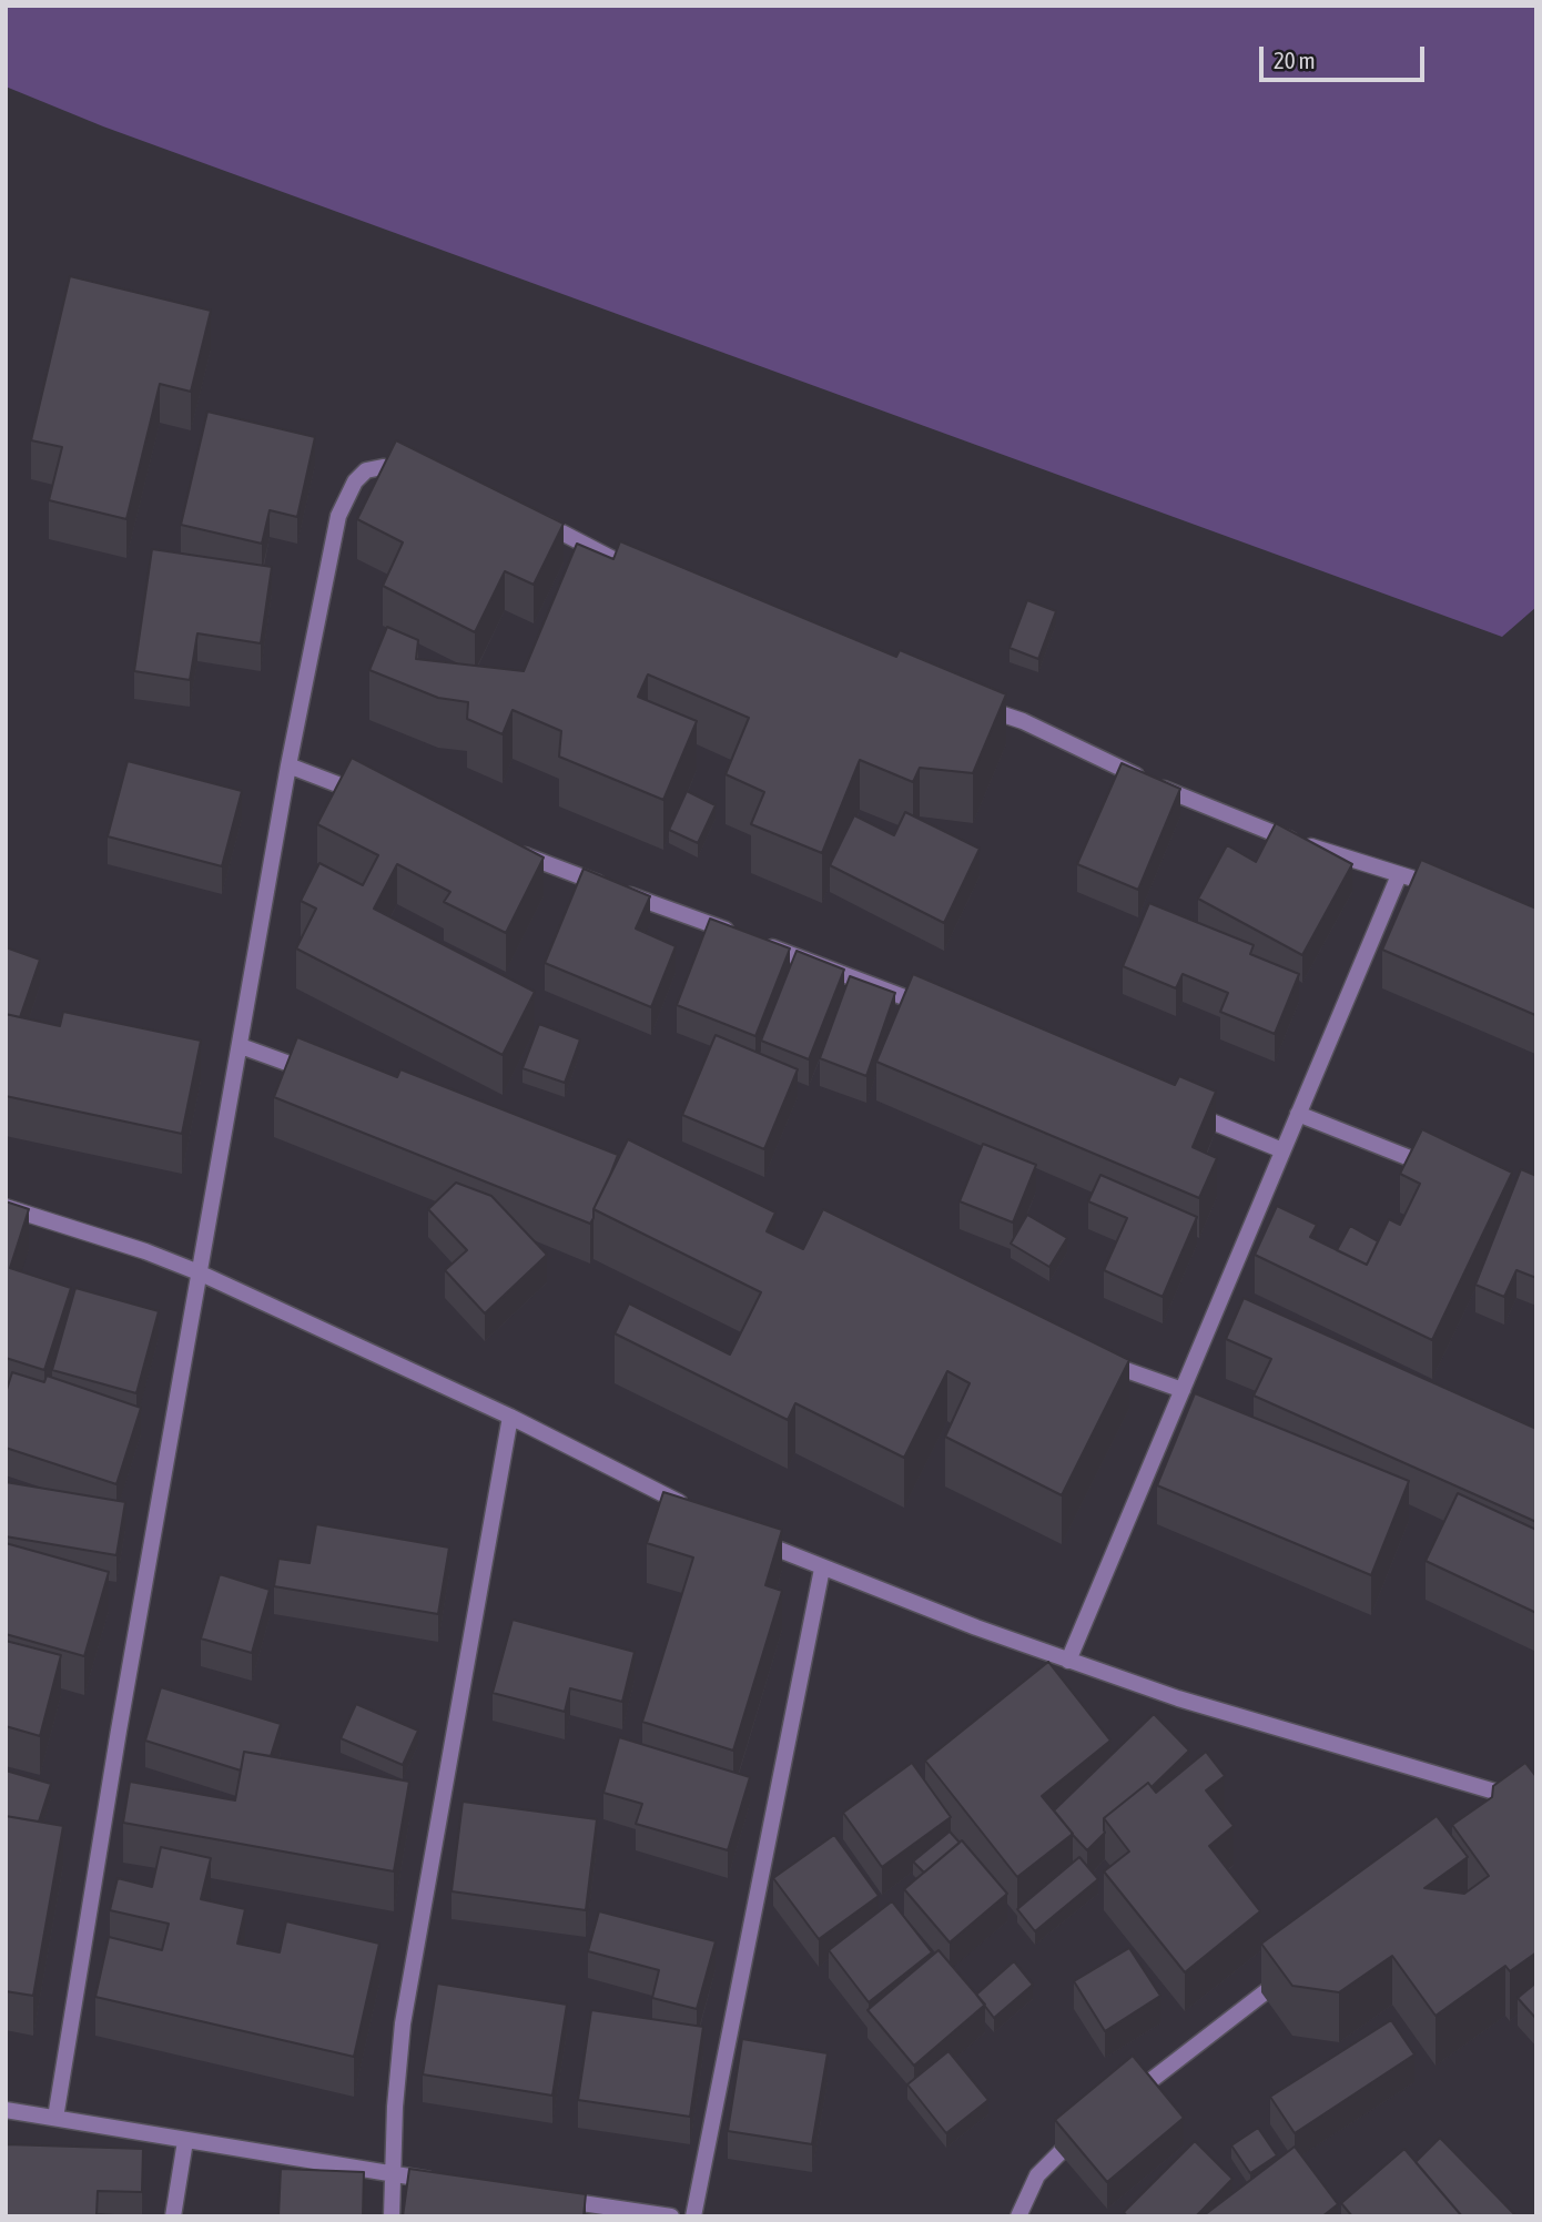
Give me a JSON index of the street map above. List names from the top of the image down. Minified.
{"scale_bar":"20 m"}
